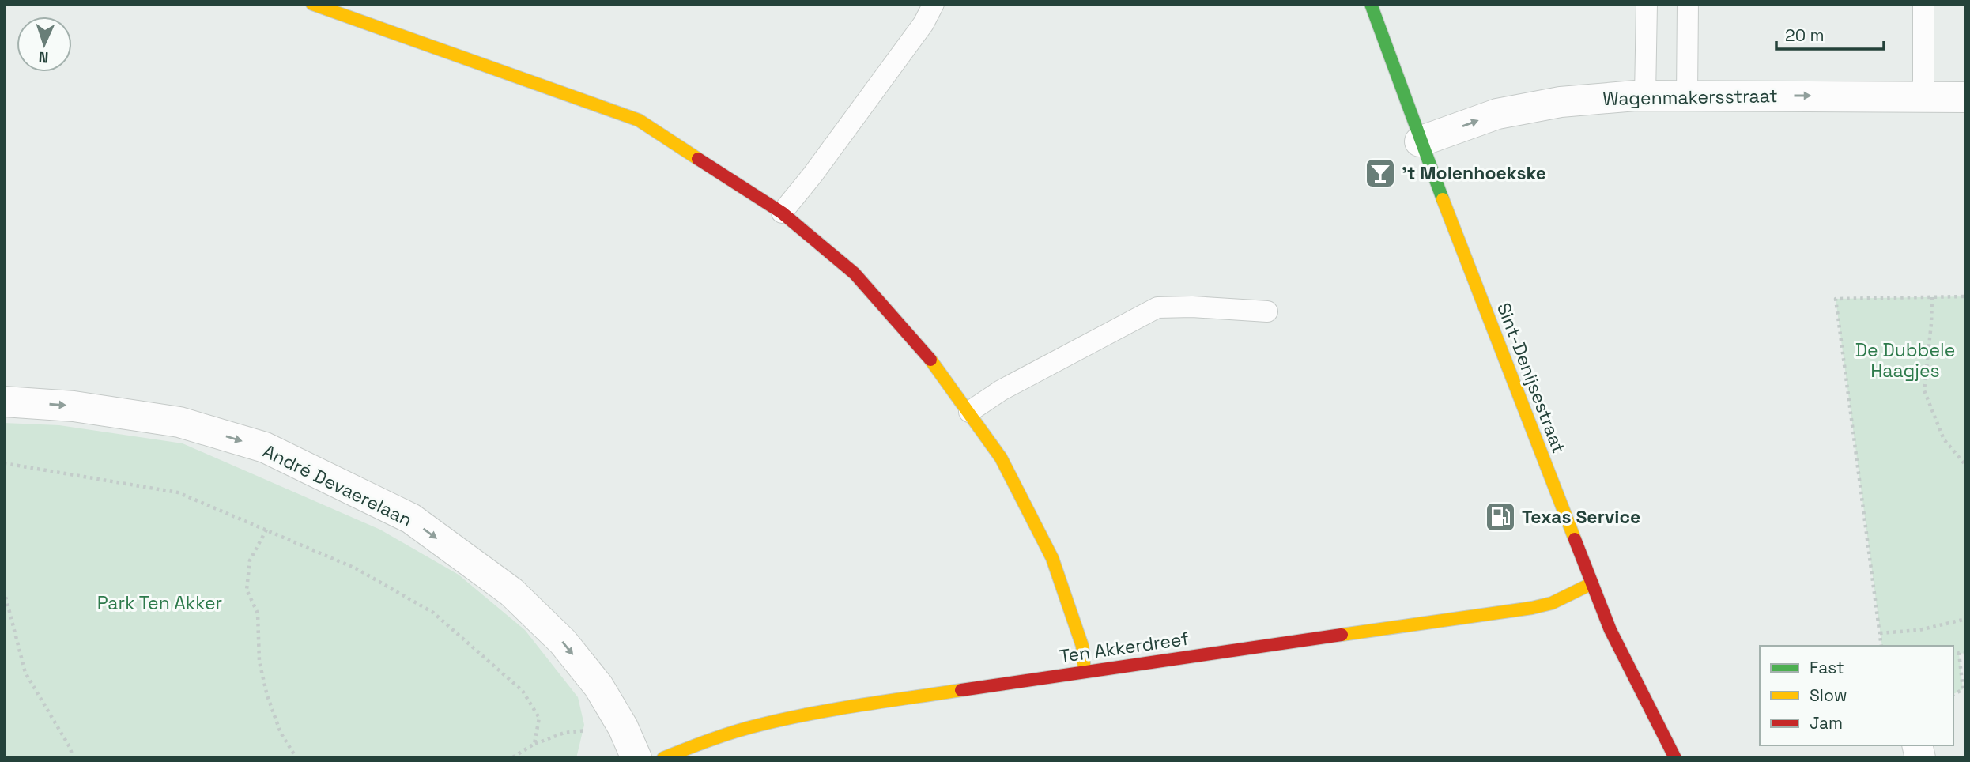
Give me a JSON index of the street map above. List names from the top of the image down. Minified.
{"streets":{"street":["Wagenmakersstraat","Sint-Denijsestraat","André Devaerelaan","Ten Akkerdreef"]},"crossings":[["Wagenmakersstraat","Sint-Denijsestraat"],["Sint-Denijsestraat","Ten Akkerdreef"]],"one_way":["Wagenmakersstraat","André Devaerelaan"],"parks":["De Dubbele Haagjes","Park Ten Akker"],"places":{"bar":["'t Molenhoekske"],"fuel station":["Texas Service"]},"legend":["Fast","Slow","Jam"],"scale_bar":"20 m","north":"bottom"}
